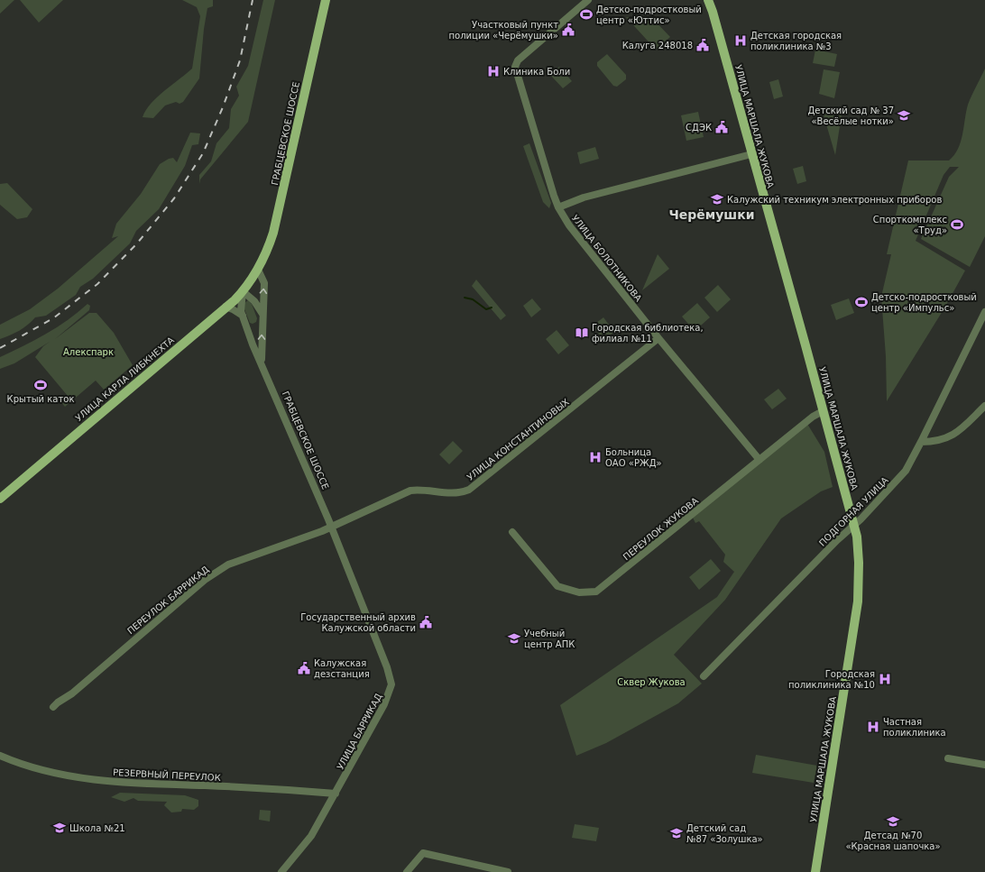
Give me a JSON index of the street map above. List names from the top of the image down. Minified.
{"streets":{"main road":["УЛИЦА МАРШАЛА ЖУКОВА","ГРАБЦЕВСКОЕ ШОССЕ","УЛИЦА КАРЛА ЛИБКНЕХТА"],"street":["УЛИЦА БОЛОТНИКОВА","УЛИЦА КОНСТАНТИНОВЫХ","ПОДГОРНАЯ УЛИЦА","ПЕРЕУЛОК ЖУКОВА","ПЕРЕУЛОК БАРРИКАД","УЛИЦА БАРРИКАД","РЕЗЕРВНЫЙ ПЕРЕУЛОК"]},"crossings":[["УЛИЦА МАРШАЛА ЖУКОВА","ПОДГОРНАЯ УЛИЦА"],["УЛИЦА МАРШАЛА ЖУКОВА","ПЕРЕУЛОК ЖУКОВА"],["ГРАБЦЕВСКОЕ ШОССЕ","УЛИЦА КАРЛА ЛИБКНЕХТА"],["ГРАБЦЕВСКОЕ ШОССЕ","УЛИЦА КОНСТАНТИНОВЫХ"],["ГРАБЦЕВСКОЕ ШОССЕ","ПЕРЕУЛОК БАРРИКАД"],["ГРАБЦЕВСКОЕ ШОССЕ","УЛИЦА БАРРИКАД"],["УЛИЦА БОЛОТНИКОВА","УЛИЦА КОНСТАНТИНОВЫХ"],["УЛИЦА БОЛОТНИКОВА","ПЕРЕУЛОК ЖУКОВА"],["УЛИЦА КОНСТАНТИНОВЫХ","ПЕРЕУЛОК БАРРИКАД"],["УЛИЦА КОНСТАНТИНОВЫХ","УЛИЦА БАРРИКАД"],["ПЕРЕУЛОК БАРРИКАД","УЛИЦА БАРРИКАД"],["УЛИЦА БАРРИКАД","РЕЗЕРВНЫЙ ПЕРЕУЛОК"]],"districts":["Черёмушки"],"parks":["Алекспарк","Сквер Жукова"],"places":{"sports":["Детско-подростковый центр «Юттис»","Спорткомплекс «Труд»","Детско-подростковый центр «Импульс»","Крытый каток"],"public building":["Участковый пункт полиции «Черёмушки»","Калуга 248018","СДЭК","Государственный архив Калужской области","Калужская дезстанция"],"hospital":["Детская городская поликлиника №3","Клиника Боли","Больница ОАО «РЖД»","Городская поликлиника №10","Частная поликлиника"],"school or university":["Детский сад № 37 «Весёлые нотки»","Калужский техникум электронных приборов","Учебный центр АПК","Детсад №70 «Красная шапочка»","Школа №21","Детский сад №87 «Золушка»"],"library":["Городская библиотека, филиал №11"]}}
